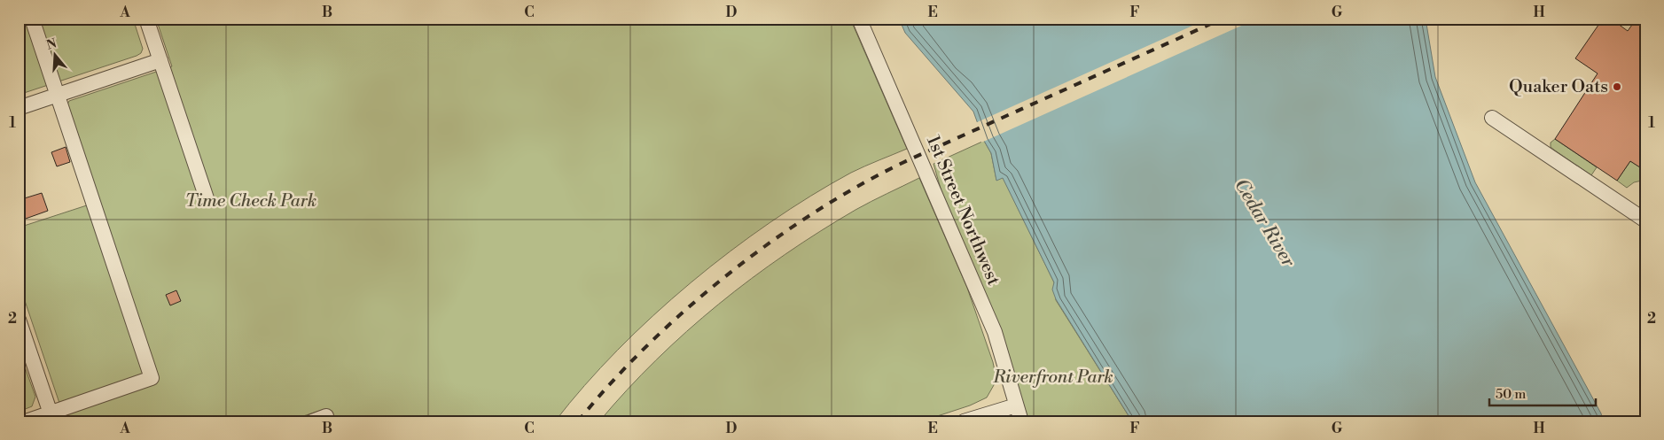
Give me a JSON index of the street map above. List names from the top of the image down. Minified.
{"streets":{"street":["1st Street Northwest"]},"water":["Cedar River"],"parks":["Time Check Park","Riverfront Park"],"places":["Quaker Oats"],"scale_bar":"50 m","north":"top","grid":{"columns":["A","B","C","D","E","F","G","H"],"rows":["1","2"]}}
